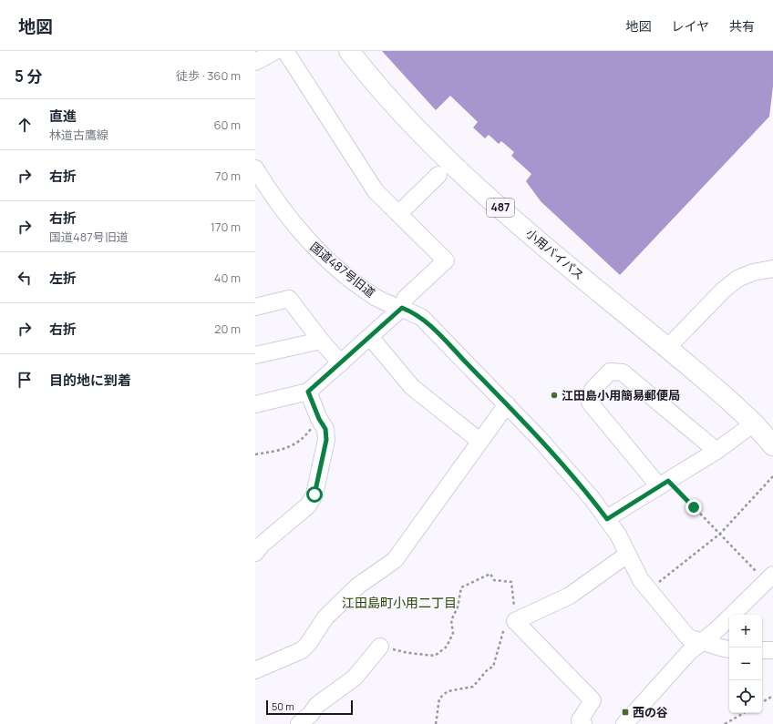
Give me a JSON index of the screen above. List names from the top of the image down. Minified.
{"streets":{"highway":["487","小用バイパス"],"street":["国道487号旧道"]},"districts":["江田島町小用二丁目"],"places":{"other":["江田島小用簡易郵便局"],"transit":["西の谷"]},"scale_bar":"50 m","page":{"header":"地図","nav":["地図","レイヤ","共有"],"heading":["5 分","徒歩 · 360 m"],"list":[["直進","林道古鷹線","60 m"],["右折","70 m"],["右折","国道487号旧道","170 m"],["左折","40 m"],["右折","20 m"],"目的地に到着"],"map_buttons":["+","−"],"scale":"50 m"}}
